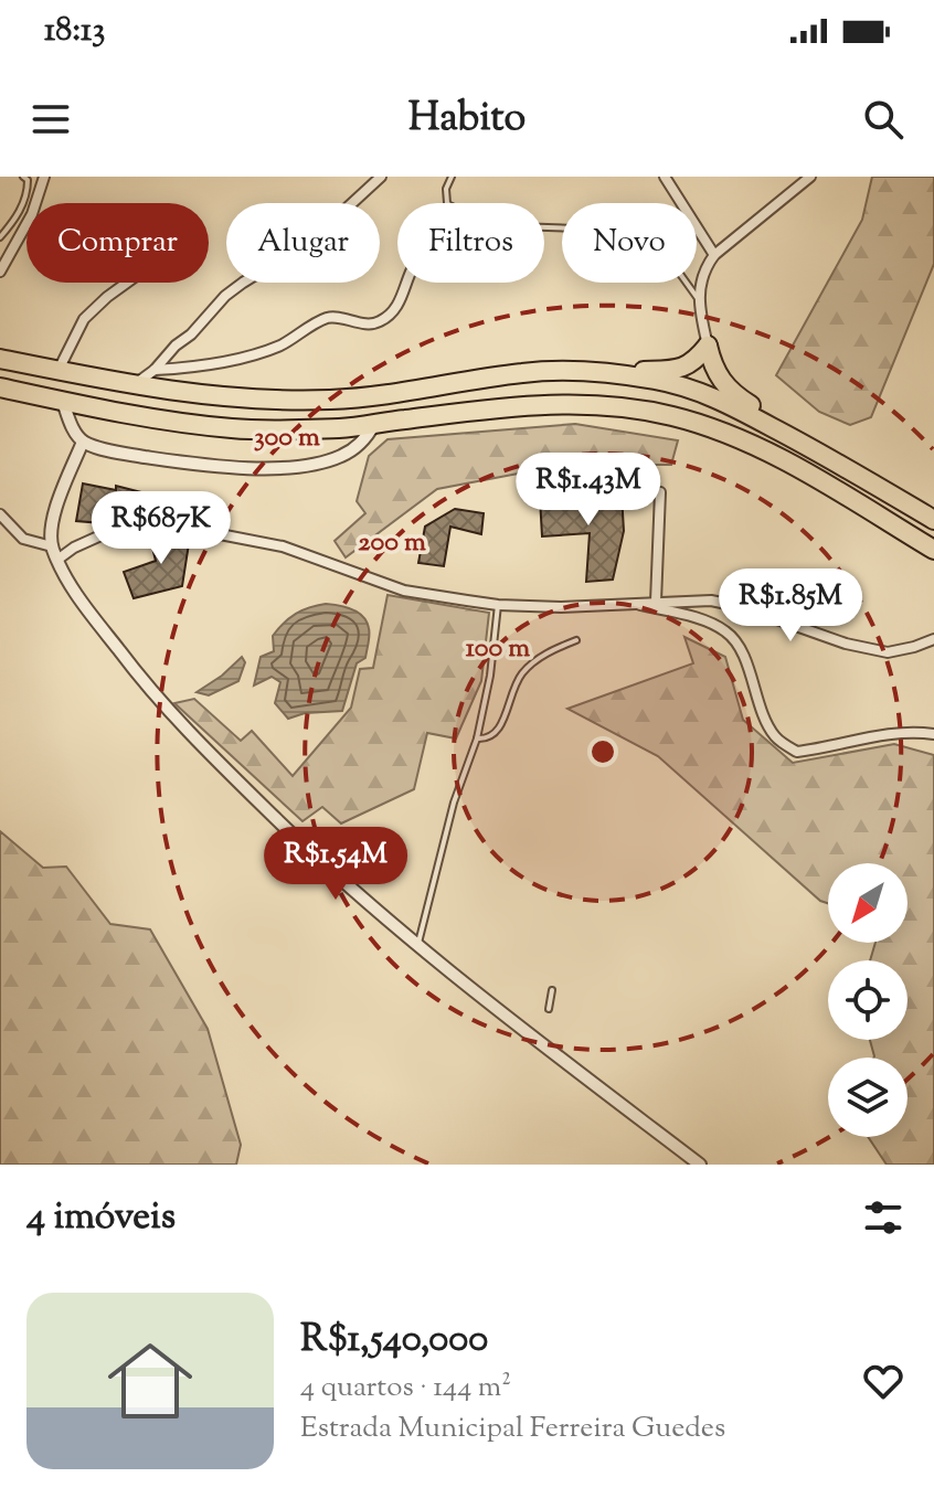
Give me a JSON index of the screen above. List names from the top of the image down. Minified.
{"north":"bottom left","page":{"status":"18:13","header":"Habito","chip":["Comprar","Alugar","Filtros","Novo"],"price":["R$1.43M","R$687K","R$1.85M","R$1.54M"],"heading":"4 imóveis","list":[{"name":"R$1,540,000","note":"4 quartos · 144 m² · Estrada Municipal Ferreira Guedes"}]},"rings":["300 m","200 m","100 m"]}
